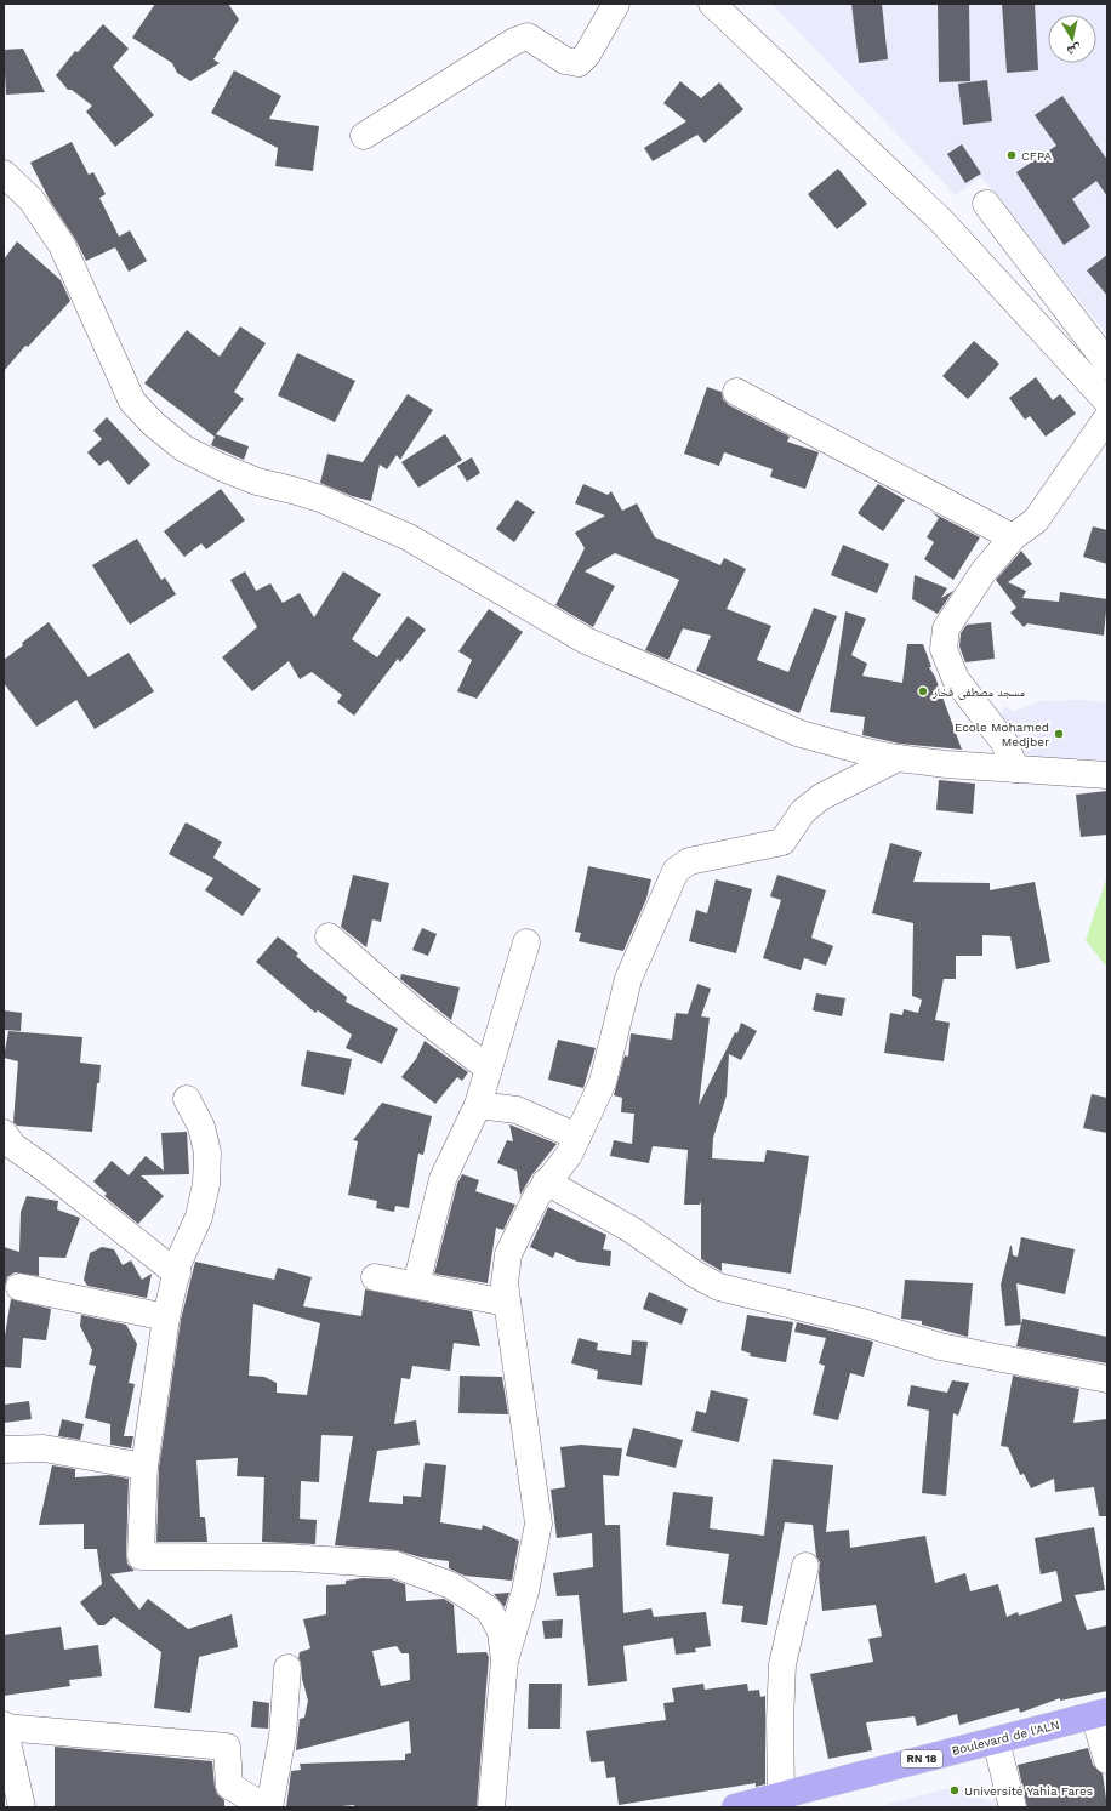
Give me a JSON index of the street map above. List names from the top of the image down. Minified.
{"streets":{"main road":["Boulevard de l'ALN","RN 18"]},"places":["CFPA","مسجد مصطفى فخار","Ecole Mohamed Medjber","Université Yahia Fares"],"north":"bottom"}
